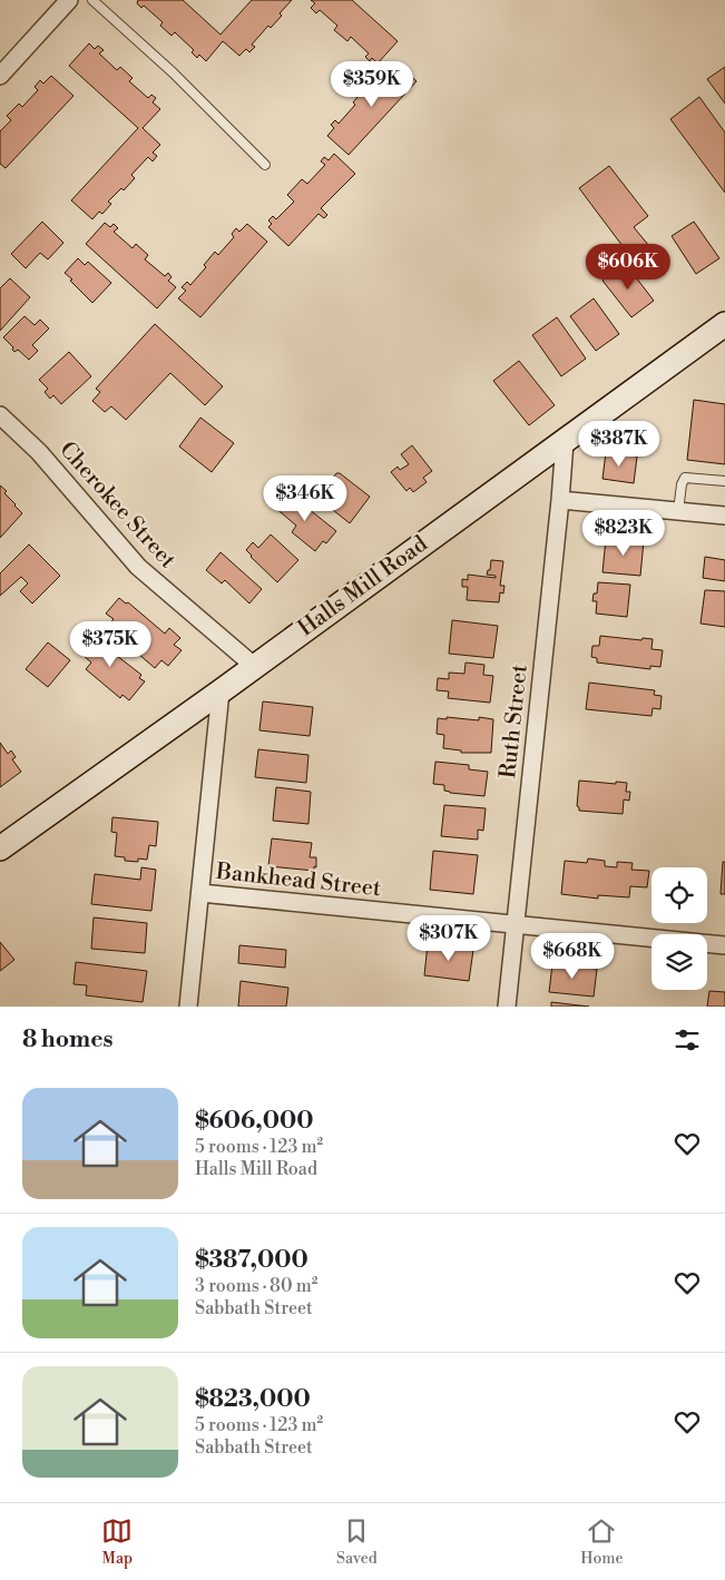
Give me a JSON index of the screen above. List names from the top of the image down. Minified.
{"streets":{"street":["Cherokee Street","Halls Mill Road","Ruth Street","Bankhead Street"]},"crossings":[["Cherokee Street","Halls Mill Road"],["Halls Mill Road","Ruth Street"],["Ruth Street","Bankhead Street"]],"page":{"price":["$359K","$606K","$387K","$346K","$823K","$375K","$307K","$668K"],"heading":"8 homes","list":[{"name":"$606,000","note":"5 rooms · 123 m² · Halls Mill Road"},{"name":"$387,000","note":"3 rooms · 80 m² · Sabbath Street"},{"name":"$823,000","note":"5 rooms · 123 m² · Sabbath Street"}],"tabs":["Map","Saved","Home"]}}
